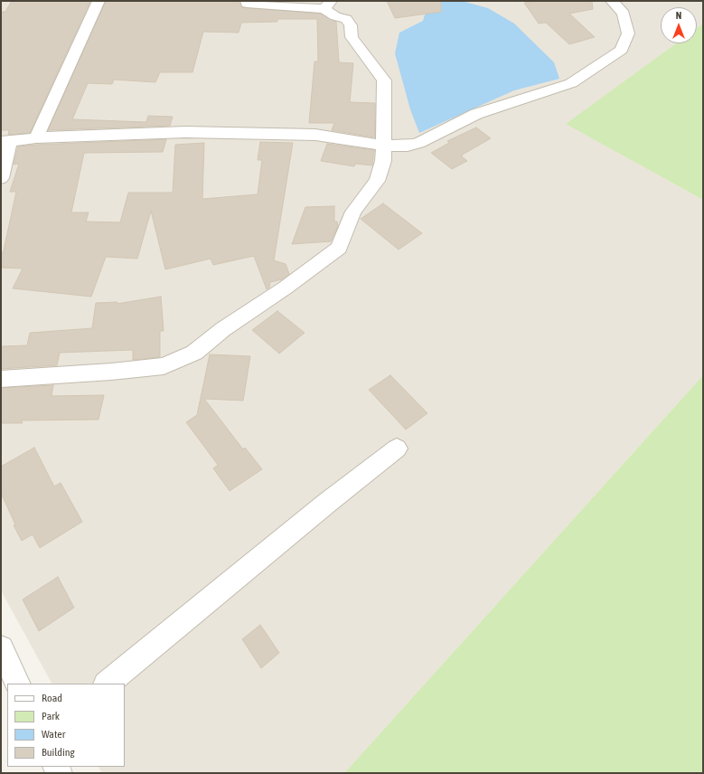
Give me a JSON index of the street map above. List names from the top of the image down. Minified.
{"legend":["Road","Park","Water","Building"],"north":"top"}
